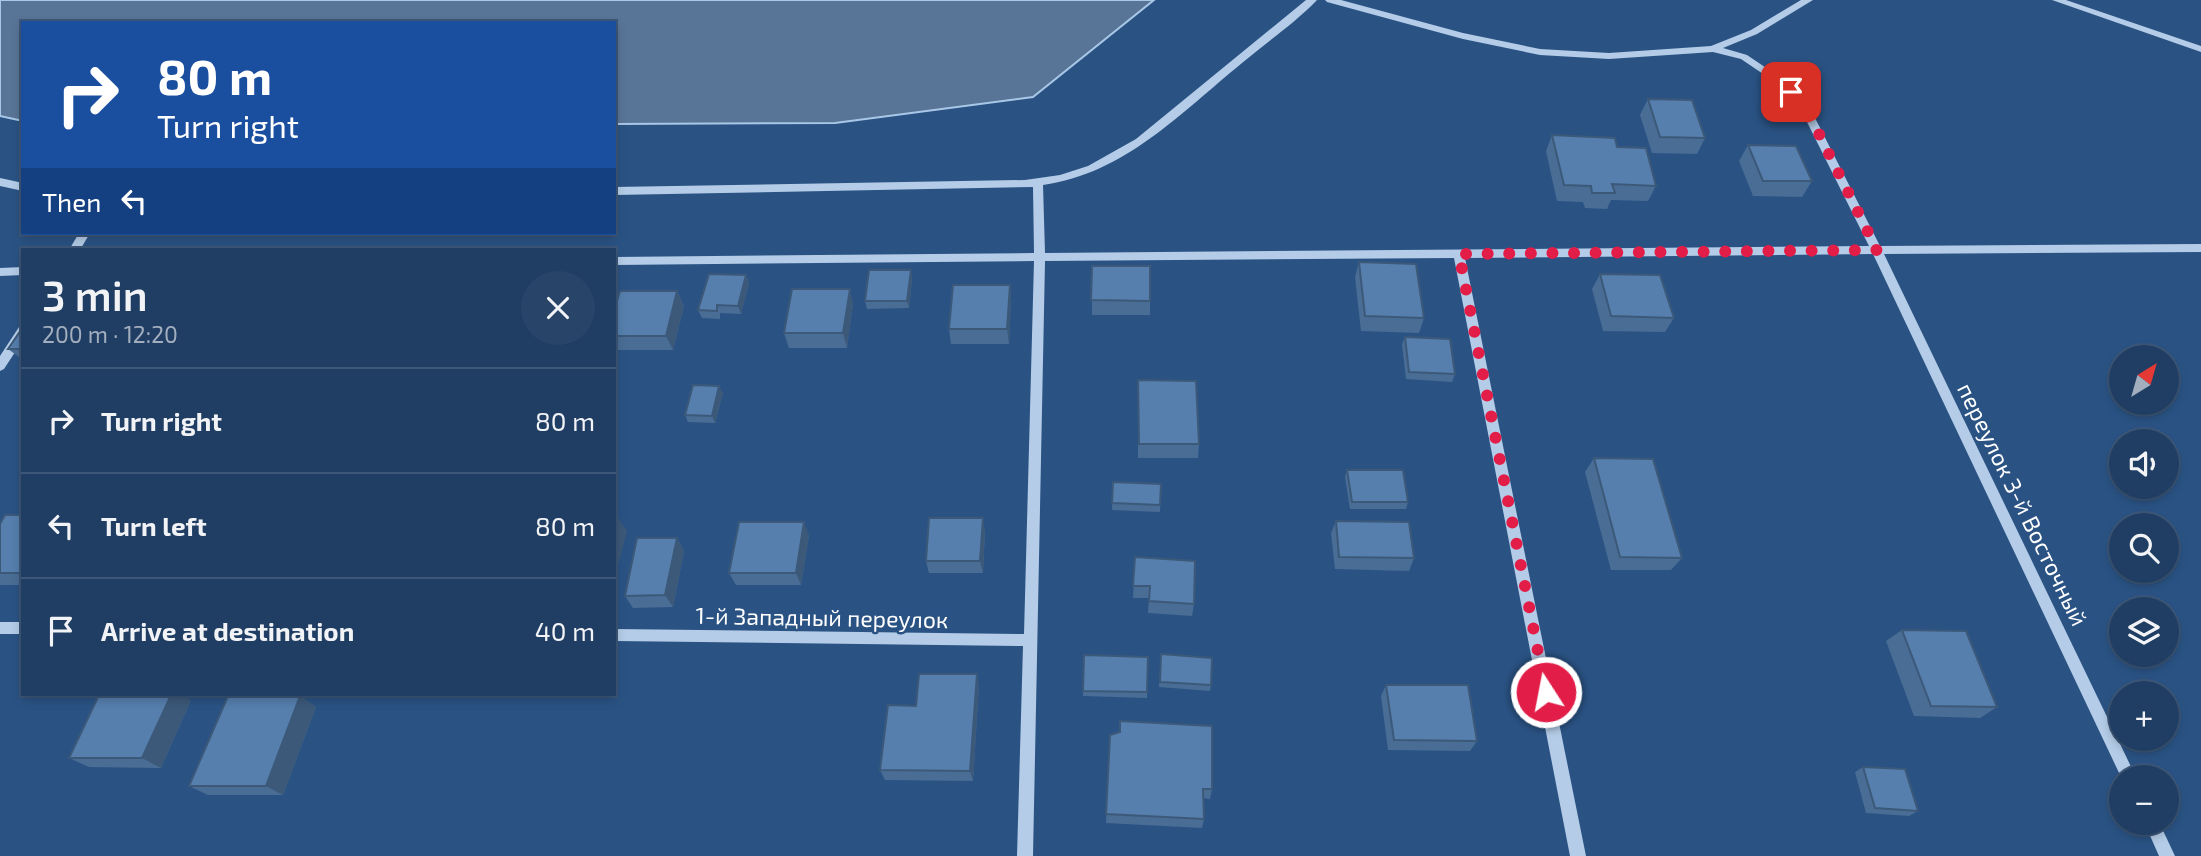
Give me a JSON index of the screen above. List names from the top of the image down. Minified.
{"streets":{"street":["переулок 3-й Восточный","1-й Западный переулок"]},"north":"top right","page":{"turn":["80 m","Turn right"],"then":"Then","heading":["3 min","200 m · 12:20"],"map_buttons":["+","−"],"list":[{"name":"Turn right","value":"80 m"},{"name":"Turn left","value":"80 m"},{"name":"Arrive at destination","value":"40 m"}]}}
